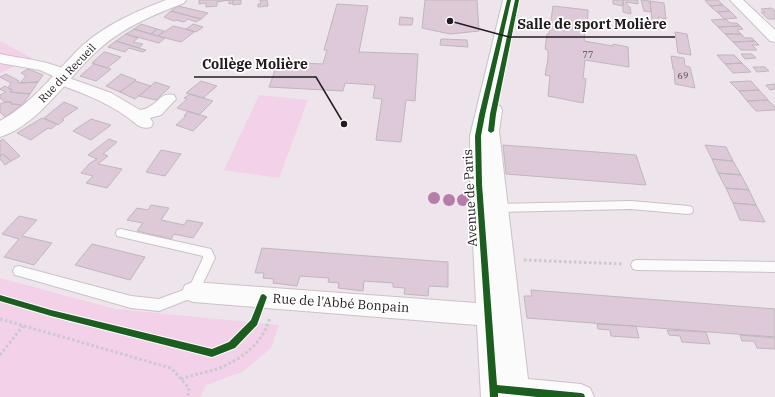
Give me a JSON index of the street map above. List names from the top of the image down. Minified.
{"streets":{"street":["Rue du Recueil","Avenue de Paris","Rue de l'Abbé Bonpain"]},"crossings":[["Avenue de Paris","Rue de l'Abbé Bonpain"]],"places":["Salle de sport Molière","Collège Molière"],"house_numbers":["77","69"]}
